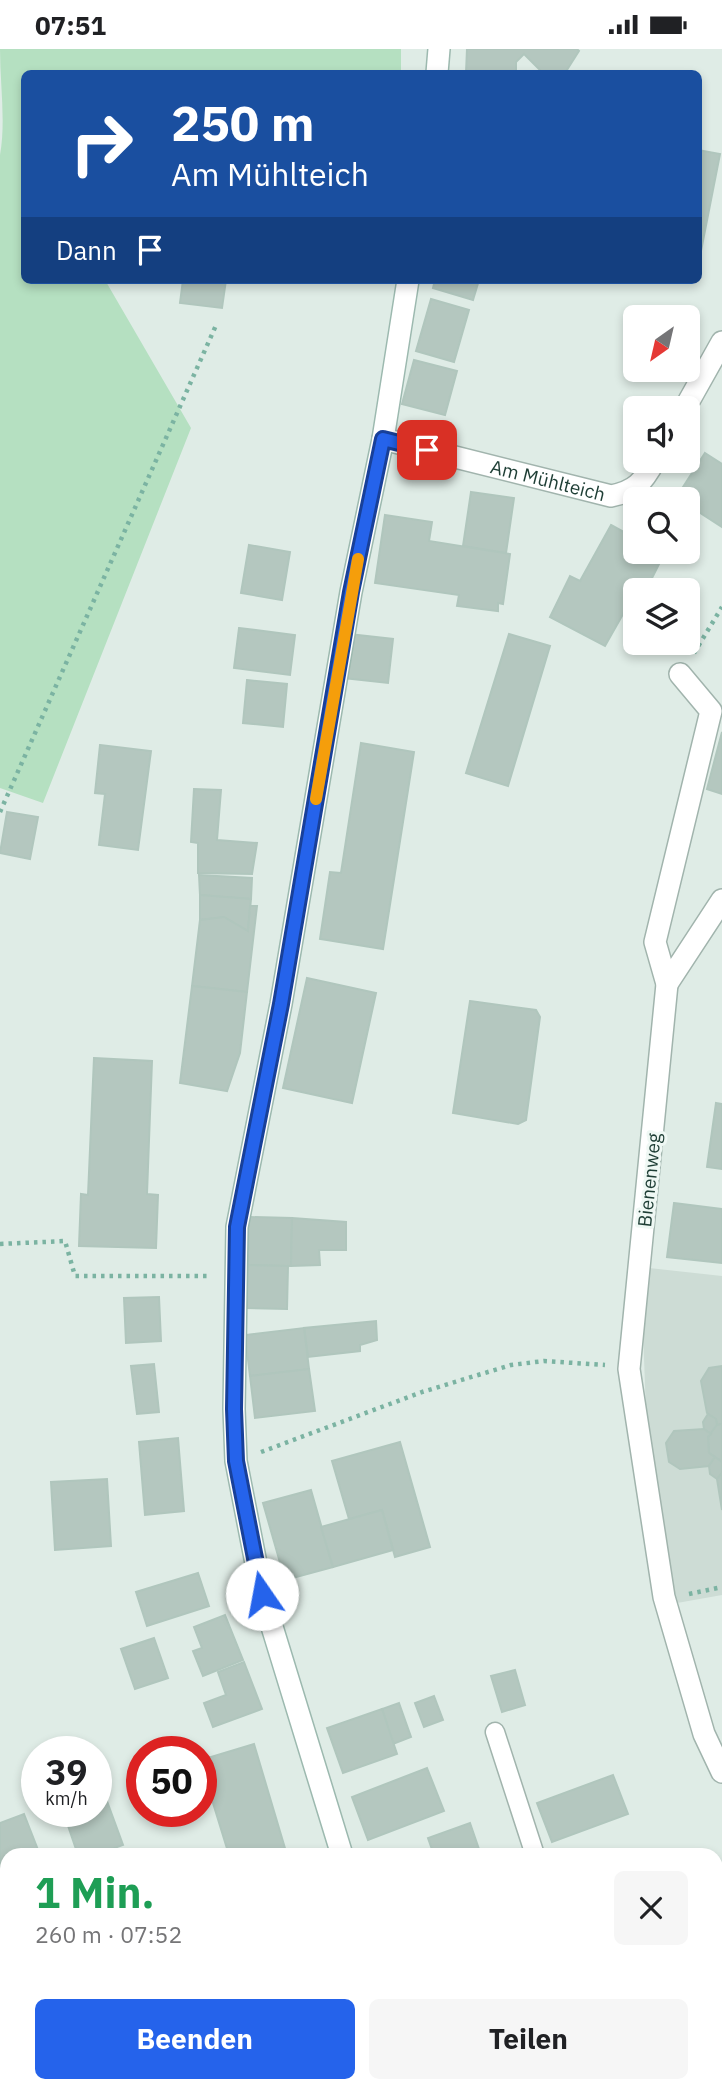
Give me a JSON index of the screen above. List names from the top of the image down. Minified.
{"streets":{"main road":["Am Mühlteich","Bienenweg"]},"north":"bottom left","page":{"status":"07:51","turn":["250 m","Am Mühlteich"],"then":"Dann","speed":"39 km/h","limit":"50","heading":["1 Min.","260 m · 07:52"],"buttons":["Beenden","Teilen"]}}
